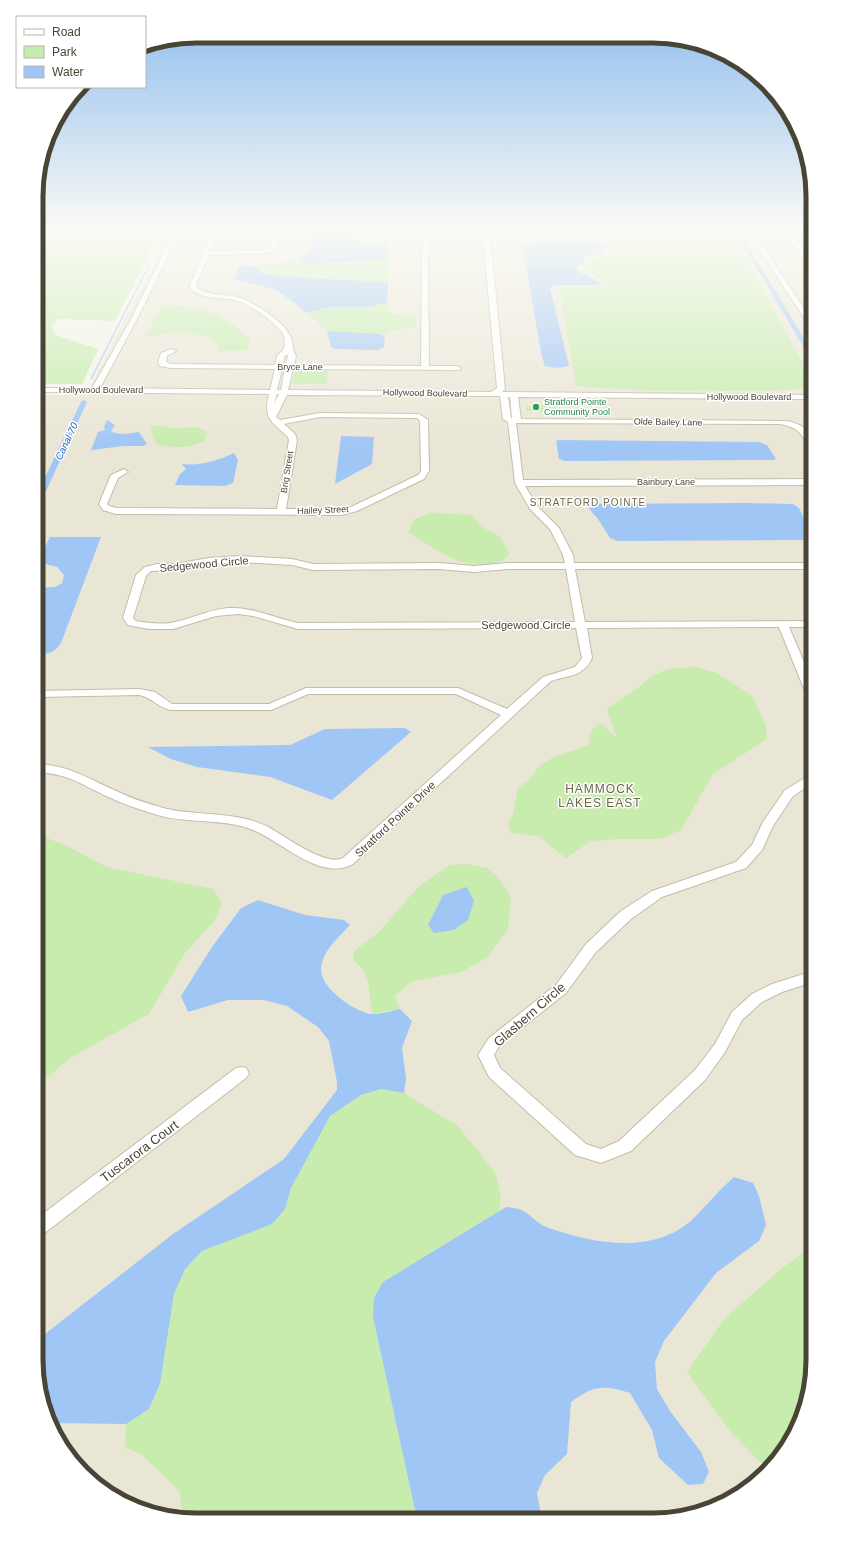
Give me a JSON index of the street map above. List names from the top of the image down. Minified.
{"streets":{"street":["Bryce Lane","Hollywood Boulevard","Olde Bailey Lane","Brig Street","Bainbury Lane","Hailey Street","Sedgewood Circle","Stratford Pointe Drive","Glasbern Circle","Tuscarora Court"]},"crossings":[["Olde Bailey Lane","Stratford Pointe Drive"],["Brig Street","Hailey Street"],["Bainbury Lane","Stratford Pointe Drive"],["Sedgewood Circle","Stratford Pointe Drive"]],"districts":["STRATFORD POINTE","HAMMOCK LAKES EAST"],"water":["Canal 70"],"places":["Stratford Pointe Community Pool"],"legend":["Road","Park","Water"]}
